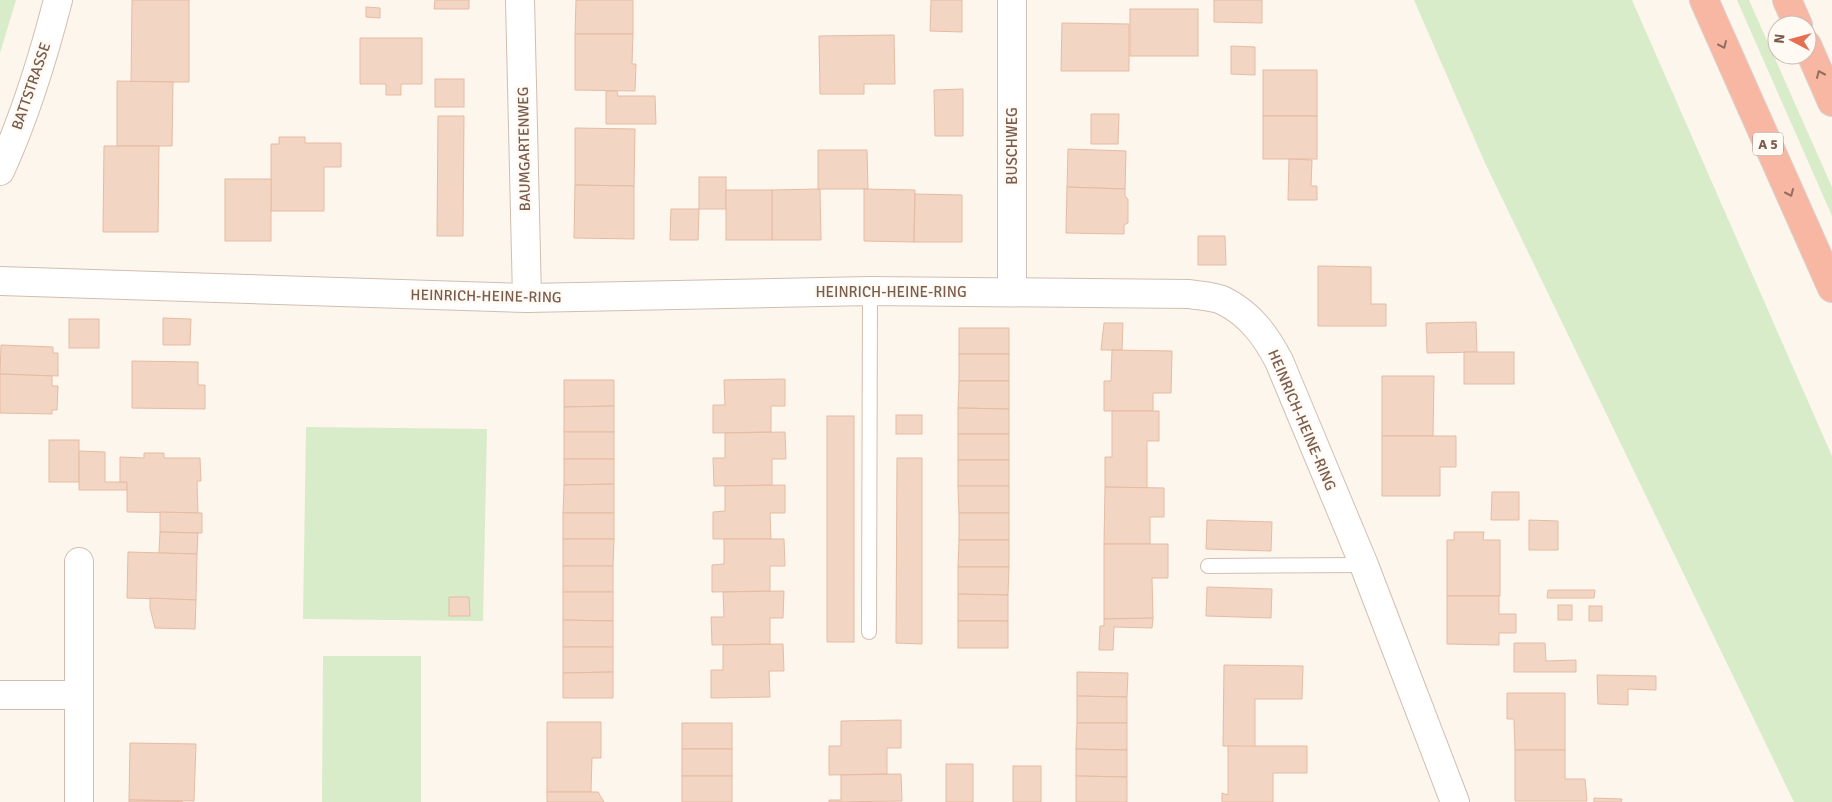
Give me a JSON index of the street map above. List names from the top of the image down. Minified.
{"streets":{"highway":["A 5"],"street":["BATTSTRASSE","BUSCHWEG","BAUMGARTENWEG","HEINRICH-HEINE-RING"]},"crossings":[["BUSCHWEG","HEINRICH-HEINE-RING"],["BAUMGARTENWEG","HEINRICH-HEINE-RING"]],"north":"left"}
